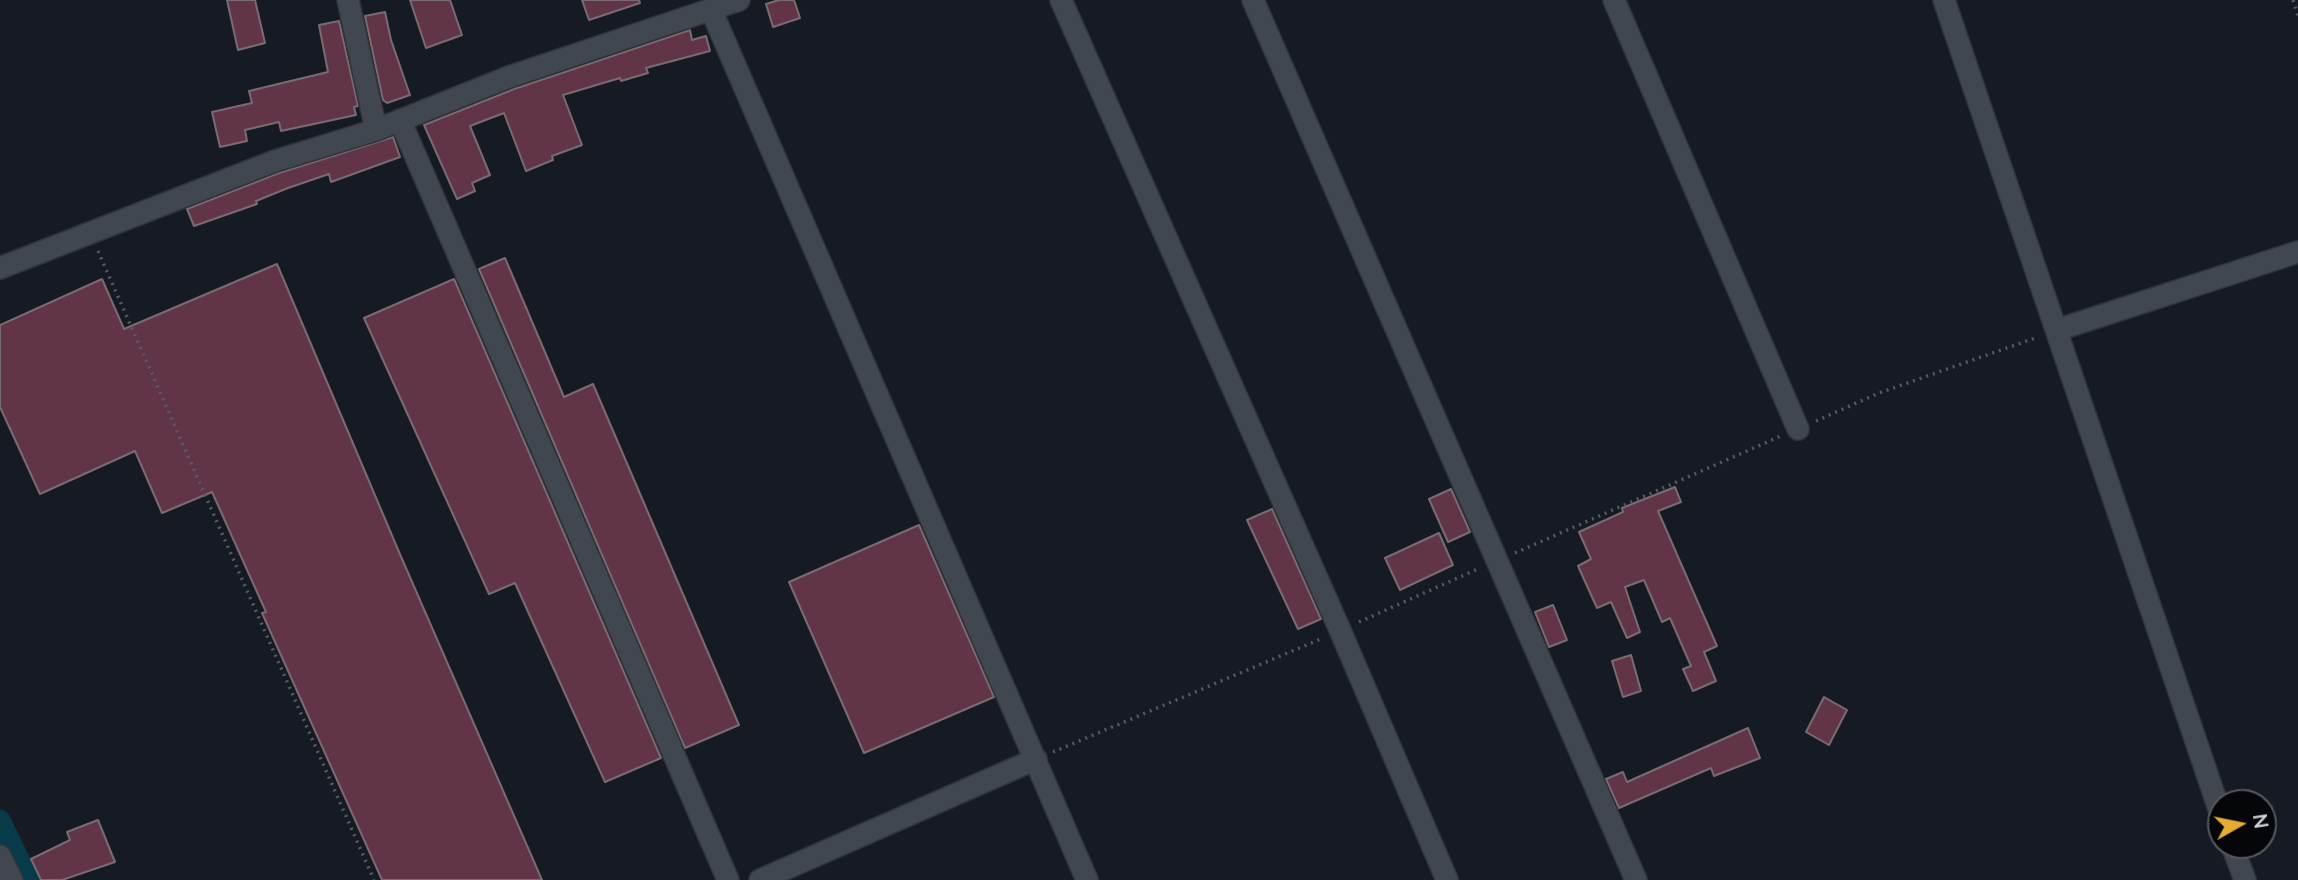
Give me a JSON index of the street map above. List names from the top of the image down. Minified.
{"north":"right"}
